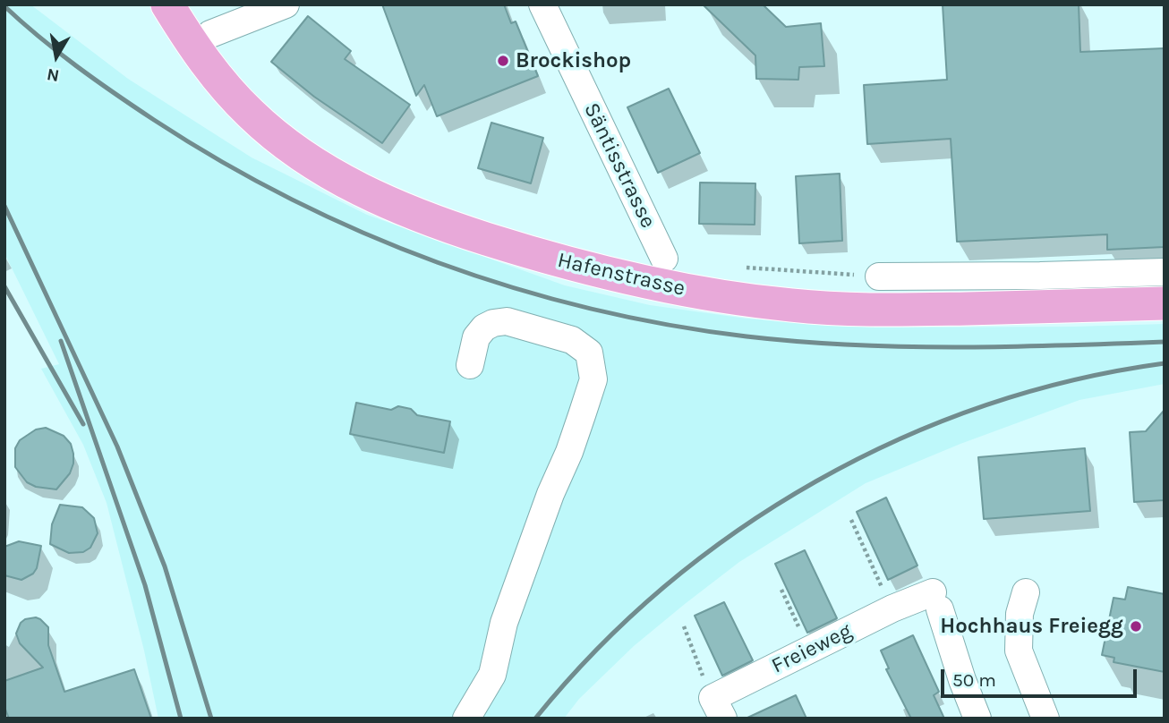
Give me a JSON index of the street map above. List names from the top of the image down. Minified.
{"streets":{"main road":["Hafenstrasse"],"street":["Säntisstrasse","Freieweg"]},"places":["Brockishop","Hochhaus Freiegg"],"scale_bar":"50 m","north":"bottom"}
